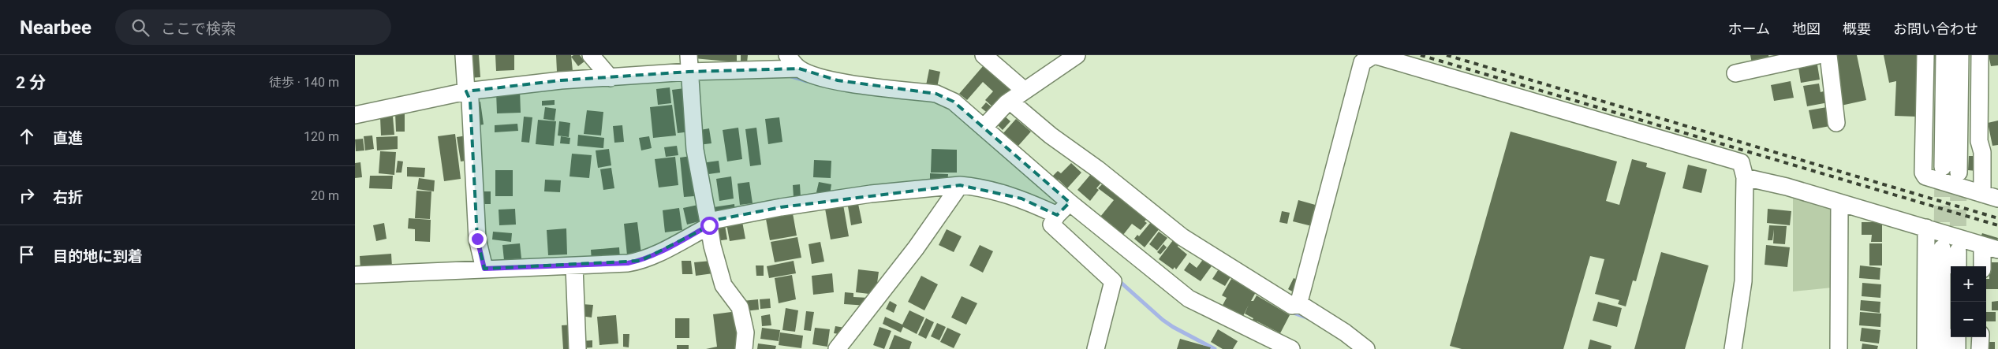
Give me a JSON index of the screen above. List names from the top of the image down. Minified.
{"page":{"header":"Nearbee","search":"ここで検索","nav":["ホーム","地図","概要","お問い合わせ"],"heading":["2 分","徒歩 · 140 m"],"list":[["直進","120 m"],["右折","20 m"],"目的地に到着"],"map_buttons":["+","−"]}}
